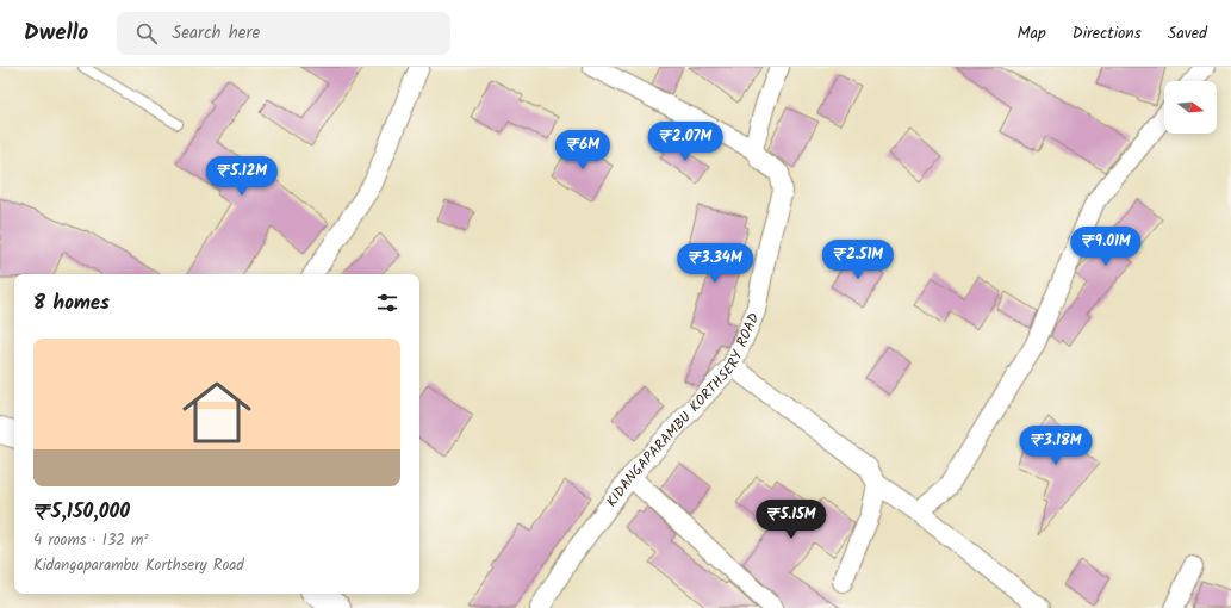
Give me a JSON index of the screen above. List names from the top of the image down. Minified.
{"streets":{"street":["KIDANGAPARAMBU KORTHSERY ROAD"]},"north":"right","page":{"header":"Dwello","search":"Search here","nav":["Map","Directions","Saved"],"price":["₹2.07M","₹6M","₹5.12M","₹9.01M","₹2.51M","₹3.34M","₹3.18M","₹5.15M"],"heading":"8 homes","list":[{"name":"₹5,150,000","note":"4 rooms · 132 m² · Kidangaparambu Korthsery Road"}]}}
